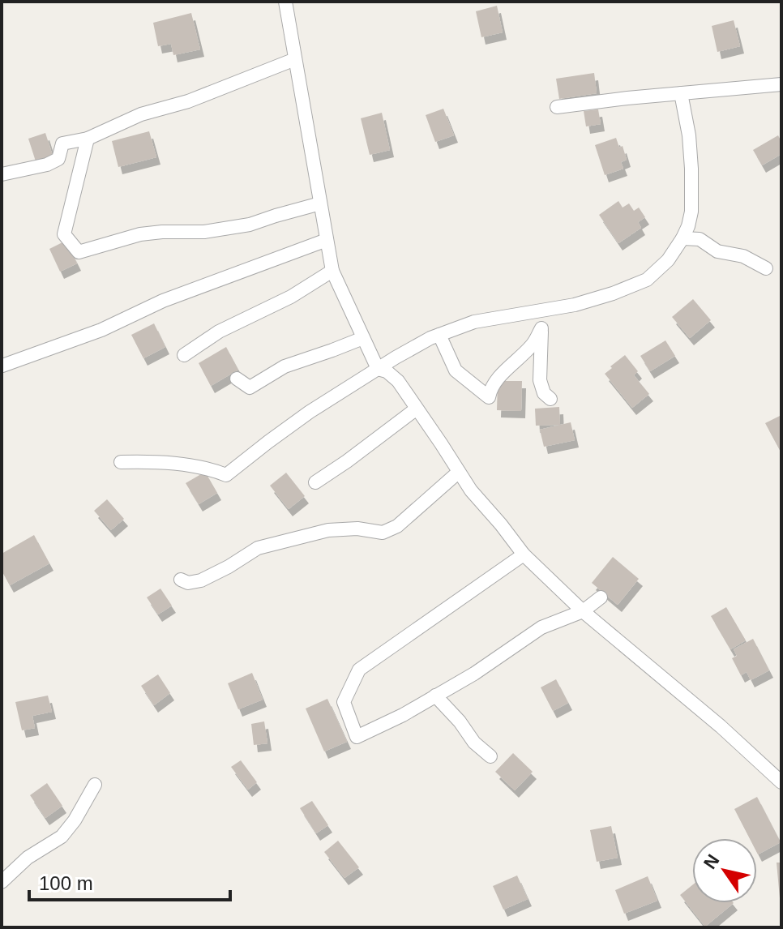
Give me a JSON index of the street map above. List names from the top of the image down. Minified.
{"scale_bar":"100 m","north":"top left"}
